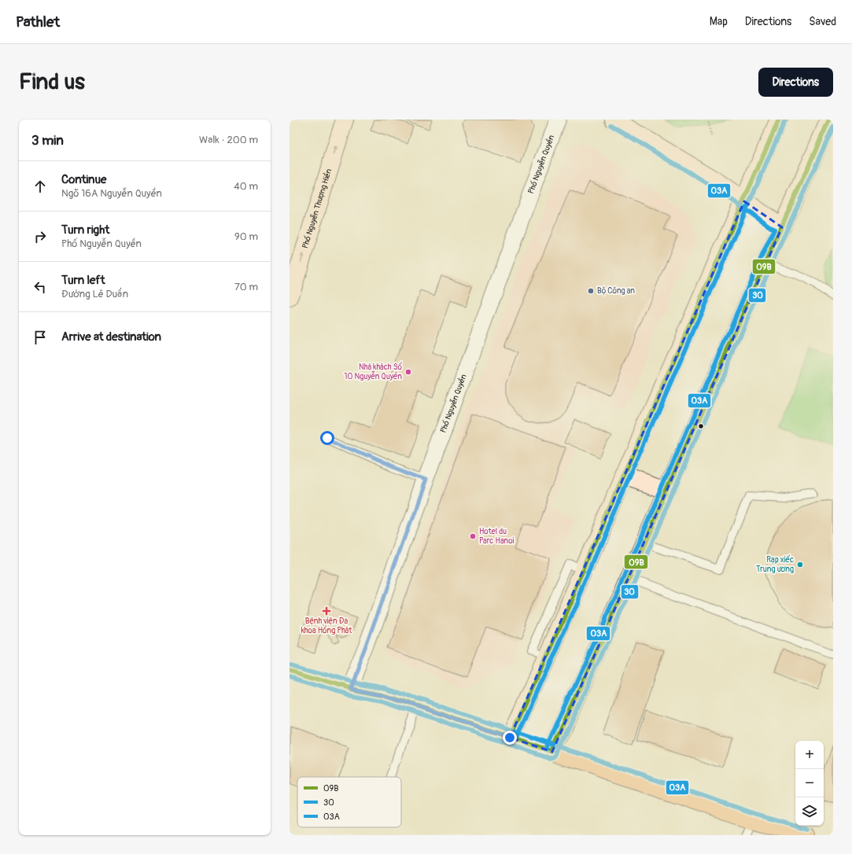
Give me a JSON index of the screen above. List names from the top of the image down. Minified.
{"streets":{"street":["Phố Nguyễn Quyền","Phố Nguyễn Thượng Hiền"]},"one_way":["Phố Nguyễn Thượng Hiền"],"places":{"other":["Bộ Công an","Nhà khách Số 10 Nguyễn Quyền","Hotel du Parc Hanoi","Rạp xiếc Trung ương"],"health":["Bệnh viện Đa khoa Hồng Phát"]},"lines":["transit line 09B","transit line 30","transit line 03A"],"legend":["09B","30","03A"],"page":{"header":"Pathlet","nav":["Map","Directions","Saved"],"buttons":"Directions","title":"Find us","heading":["3 min","Walk · 200 m"],"list":[["Continue","Ngõ 16A Nguyễn Quyền","40 m"],["Turn right","Phố Nguyễn Quyền","90 m"],["Turn left","Đường Lê Duẩn","70 m"],"Arrive at destination"],"map_buttons":["+","−"]}}
